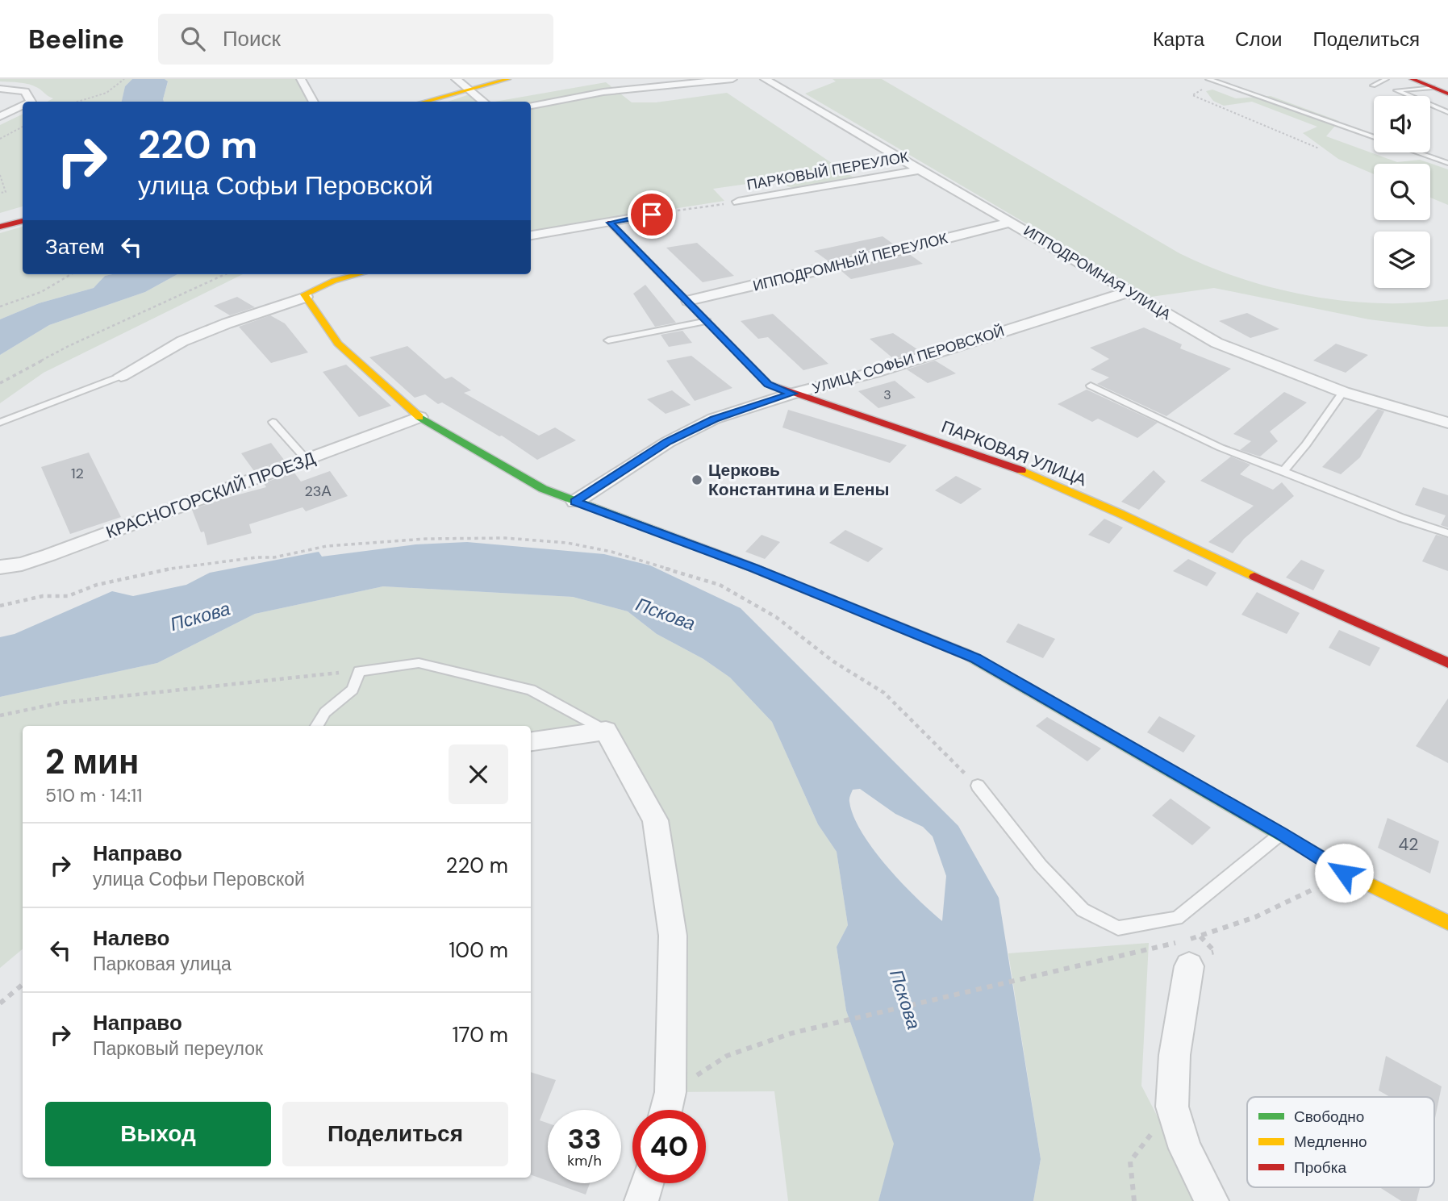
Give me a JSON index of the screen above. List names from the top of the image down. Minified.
{"streets":{"street":["ПАРКОВЫЙ ПЕРЕУЛОК","ИППОДРОМНЫЙ ПЕРЕУЛОК","ИППОДРОМНАЯ УЛИЦА","УЛИЦА СОФЬИ ПЕРОВСКОЙ","ПАРКОВАЯ УЛИЦА","КРАСНОГОРСКИЙ ПРОЕЗД"]},"crossings":[["ПАРКОВЫЙ ПЕРЕУЛОК","ИППОДРОМНАЯ УЛИЦА"],["ИППОДРОМНЫЙ ПЕРЕУЛОК","ИППОДРОМНАЯ УЛИЦА"],["ИППОДРОМНЫЙ ПЕРЕУЛОК","ПАРКОВАЯ УЛИЦА"],["ИППОДРОМНАЯ УЛИЦА","УЛИЦА СОФЬИ ПЕРОВСКОЙ"],["УЛИЦА СОФЬИ ПЕРОВСКОЙ","ПАРКОВАЯ УЛИЦА"]],"water":["Пскова"],"places":["Церковь Константина и Елены"],"house_numbers":["3","12","23А","42"],"legend":["Свободно","Медленно","Пробка"],"page":{"header":"Beeline","search":"Поиск","nav":["Карта","Слои","Поделиться"],"turn":["220 m","улица Софьи Перовской"],"then":"Затем","heading":["2 мин","510 m · 14:11"],"list":[{"name":"Направо","note":"улица Софьи Перовской","value":"220 m"},{"name":"Налево","note":"Парковая улица","value":"100 m"},{"name":"Направо","note":"Парковый переулок","value":"170 m"}],"buttons":["Выход","Поделиться"],"speed":"33 km/h","limit":"40"}}
